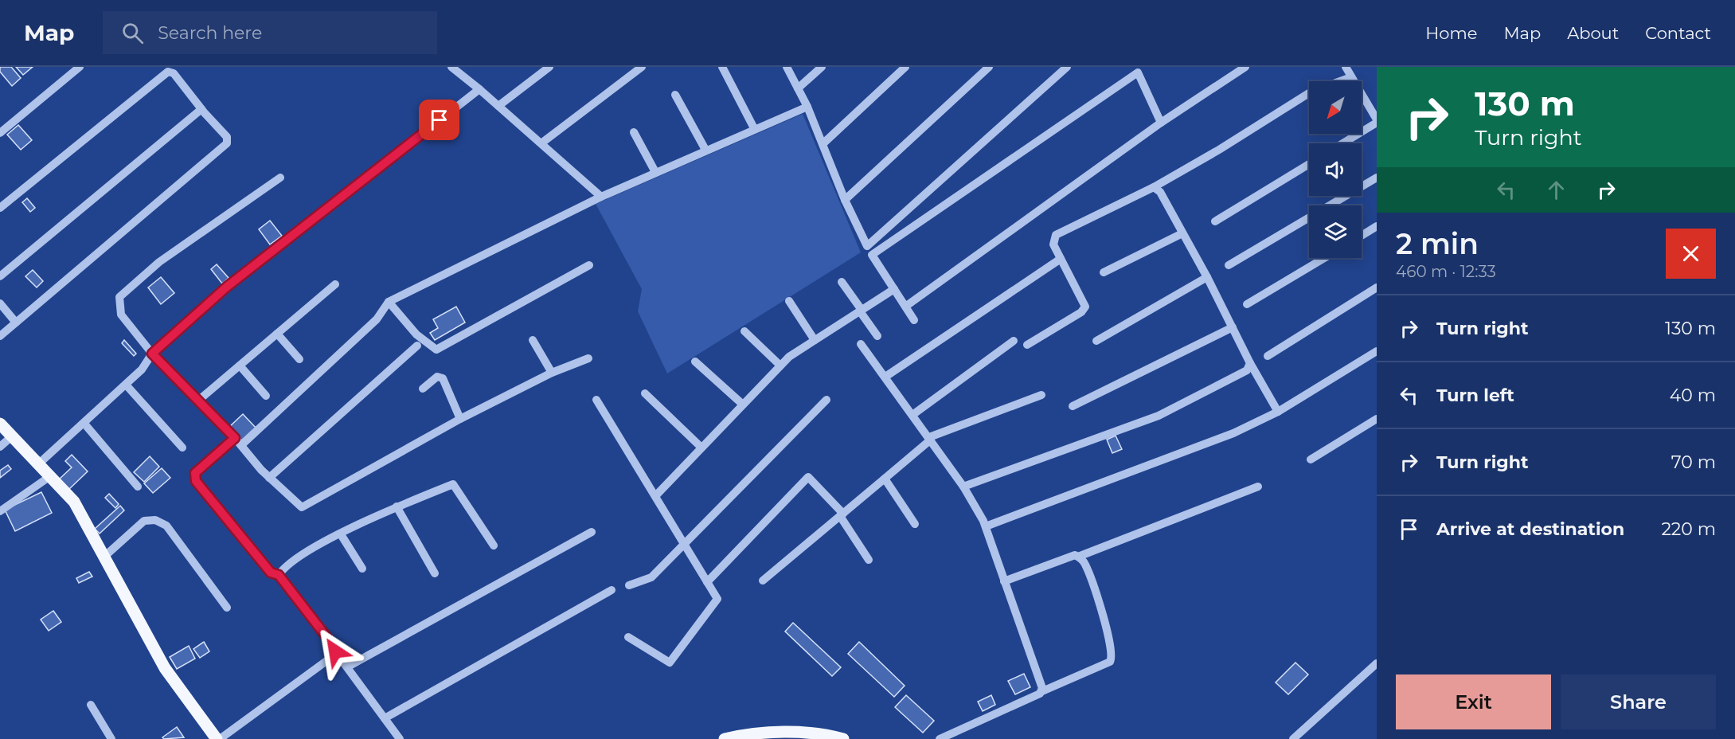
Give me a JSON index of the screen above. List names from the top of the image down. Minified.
{"north":"bottom left","page":{"header":"Map","search":"Search here","nav":["Home","Map","About","Contact"],"turn":["130 m","Turn right"],"heading":["2 min","460 m · 12:33"],"list":[{"name":"Turn right","value":"130 m"},{"name":"Turn left","value":"40 m"},{"name":"Turn right","value":"70 m"},{"name":"Arrive at destination","value":"220 m"}],"buttons":["Exit","Share"]}}
